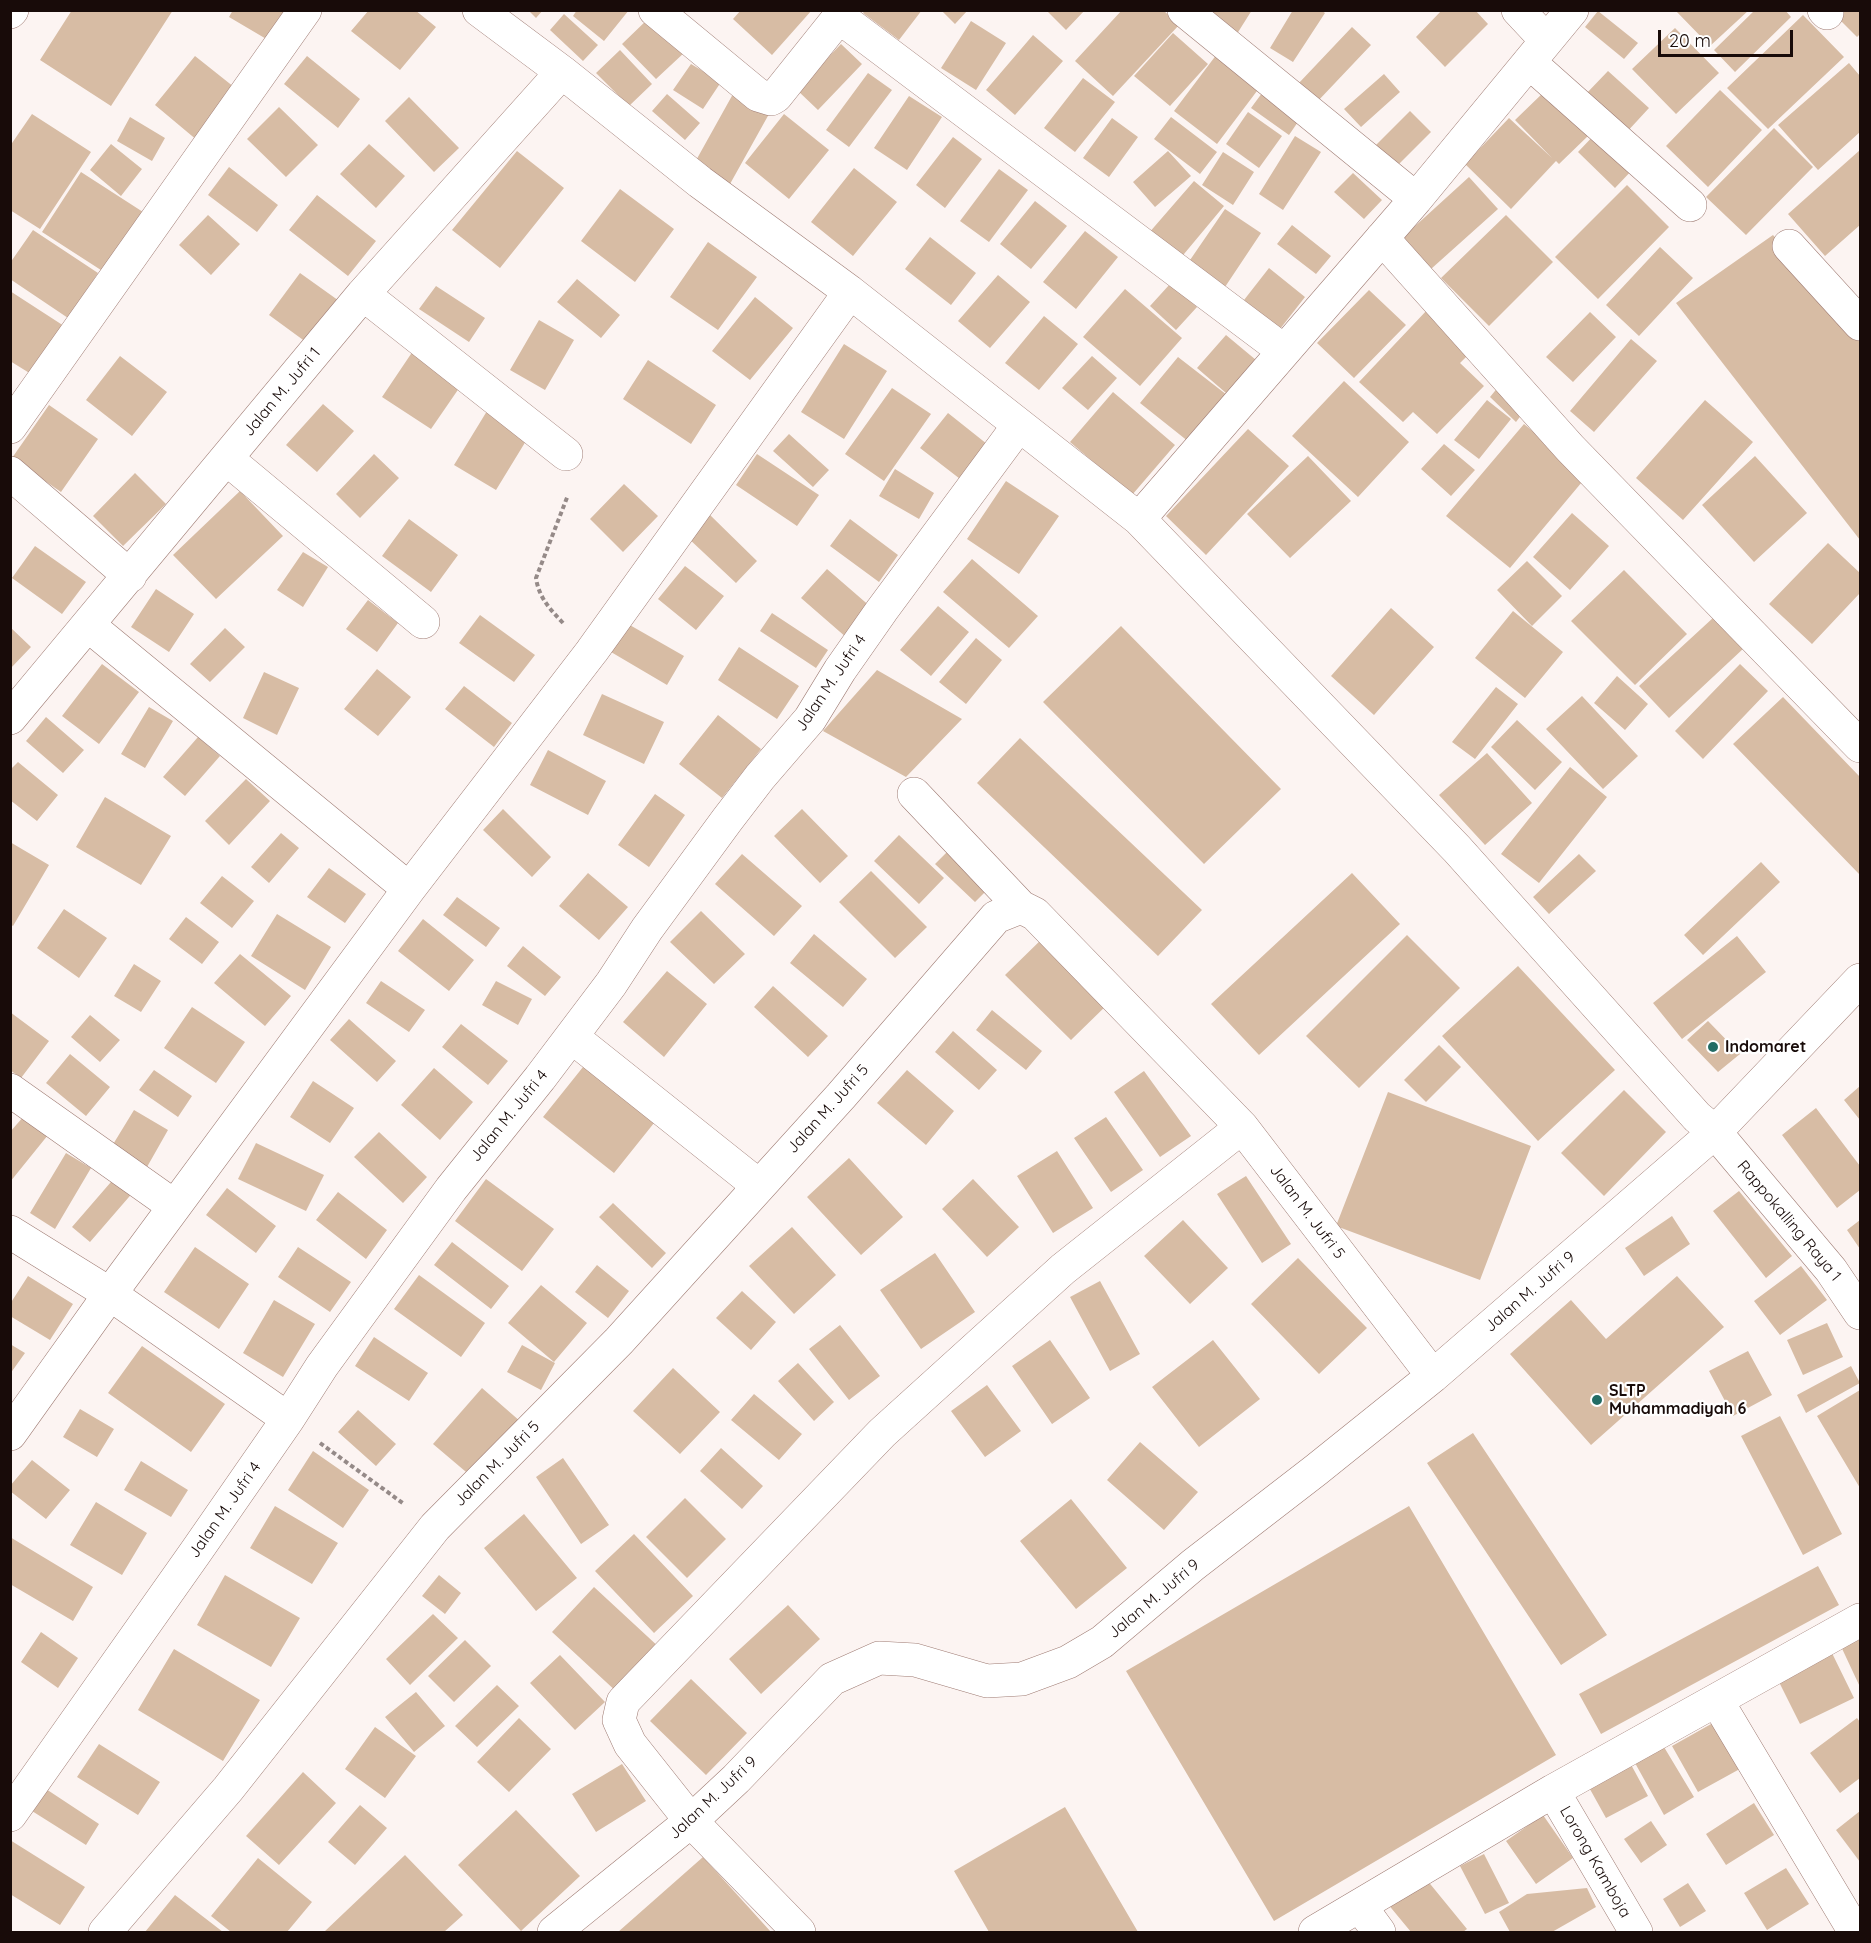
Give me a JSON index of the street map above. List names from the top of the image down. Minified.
{"streets":{"street":["Jalan M. Jufri 1","Jalan M. Jufri 4","Jalan M. Jufri 5","Rappokalling Raya 1","Jalan M. Jufri 9","Lorong Kamboja"]},"crossings":[["Jalan M. Jufri 1","Rappokalling Raya 1"],["Jalan M. Jufri 4","Rappokalling Raya 1"],["Jalan M. Jufri 5","Jalan M. Jufri 9"],["Rappokalling Raya 1","Jalan M. Jufri 9"]],"places":["Indomaret","SLTP Muhammadiyah 6"],"scale_bar":"20 m"}
